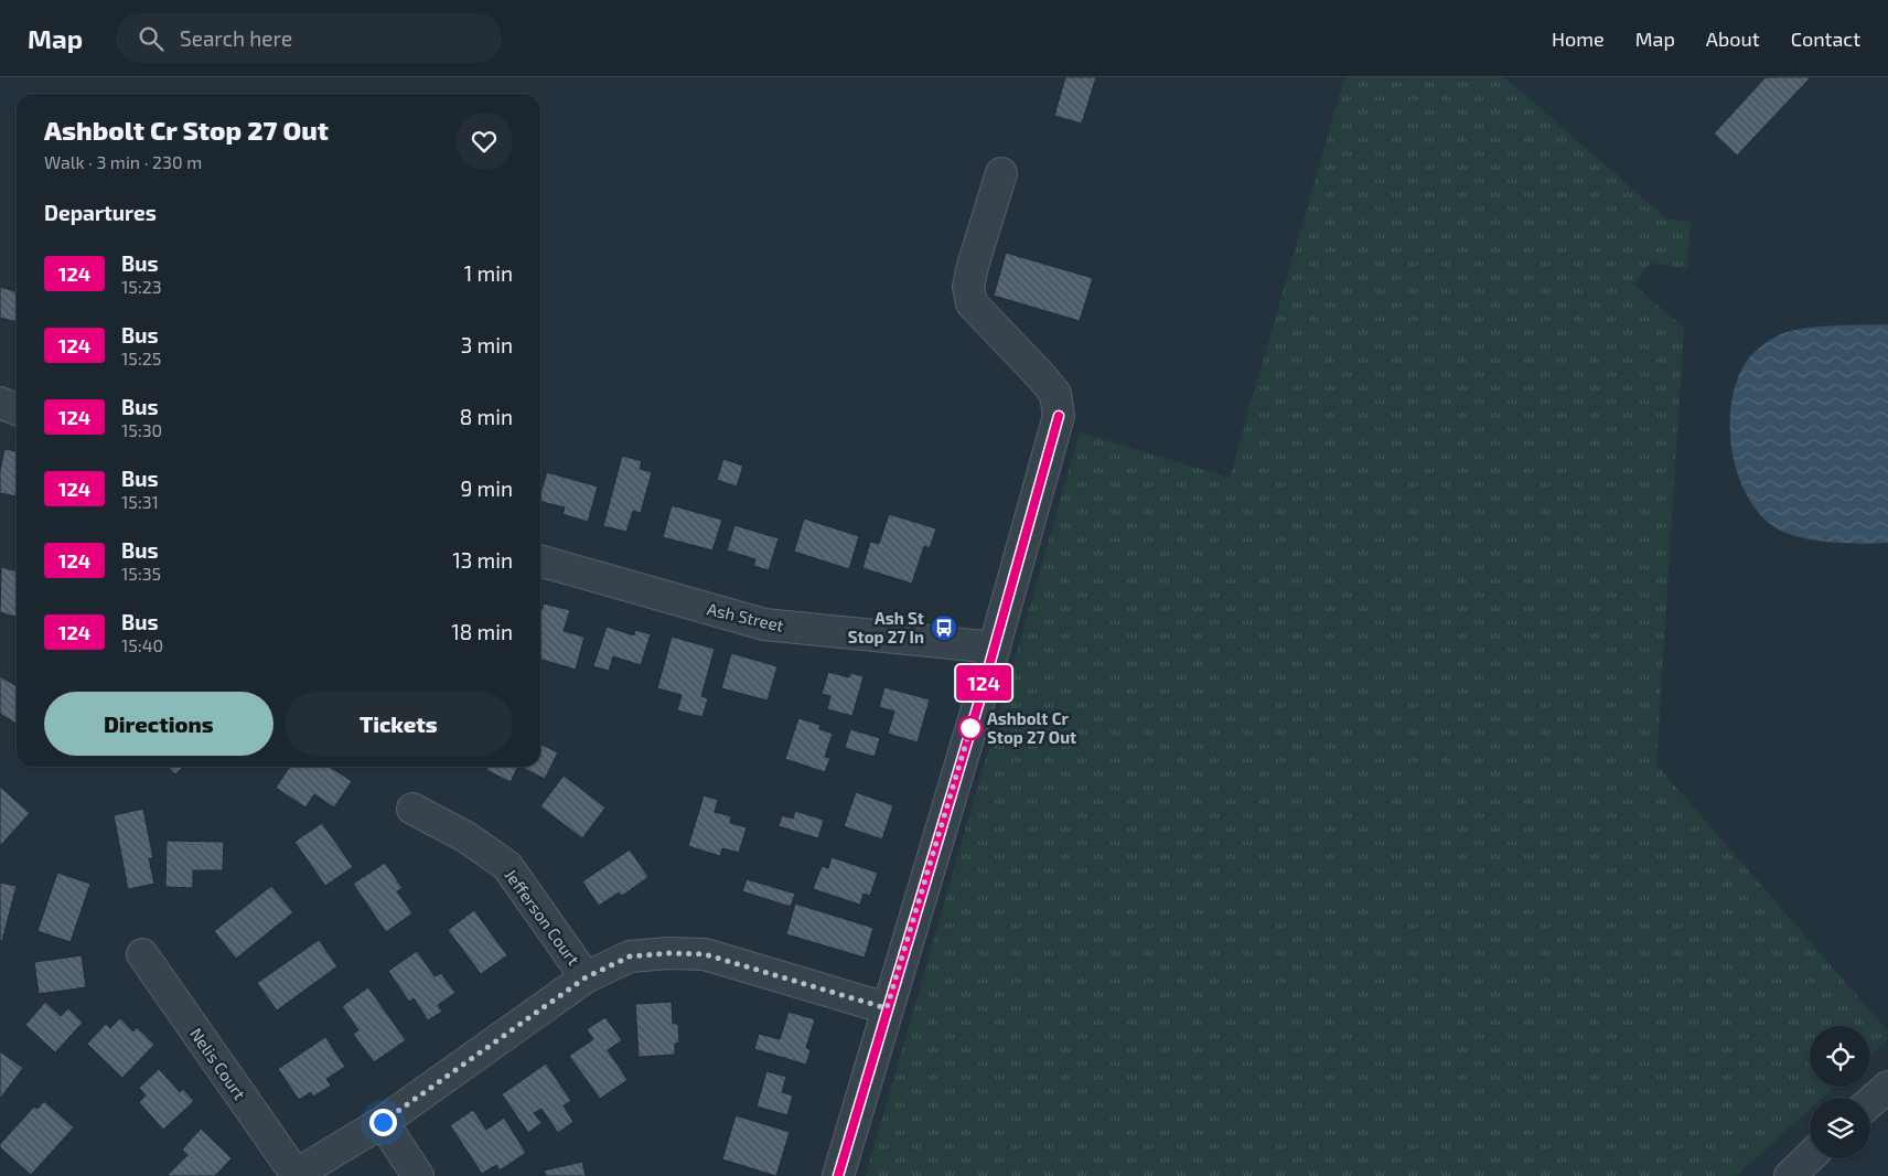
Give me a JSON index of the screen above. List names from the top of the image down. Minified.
{"streets":{"street":["Ash Street","Jefferson Court","Nelis Court"]},"places":{"bus stop":["Ash St Stop 27 In"],"other":["Ashbolt Cr Stop 27 Out"]},"lines":["bus line 124"],"page":{"header":"Map","search":"Search here","nav":["Home","Map","About","Contact"],"on_map":"124","heading":[["Ashbolt Cr Stop 27 Out","Walk · 3 min · 230 m"],"Departures"],"list":[{"mark":"124","name":"Bus","note":"15:23","value":"1 min"},{"mark":"124","name":"Bus","note":"15:25","value":"3 min"},{"mark":"124","name":"Bus","note":"15:30","value":"8 min"},{"mark":"124","name":"Bus","note":"15:31","value":"9 min"},{"mark":"124","name":"Bus","note":"15:35","value":"13 min"},{"mark":"124","name":"Bus","note":"15:40","value":"18 min"}],"buttons":["Directions","Tickets"]}}
